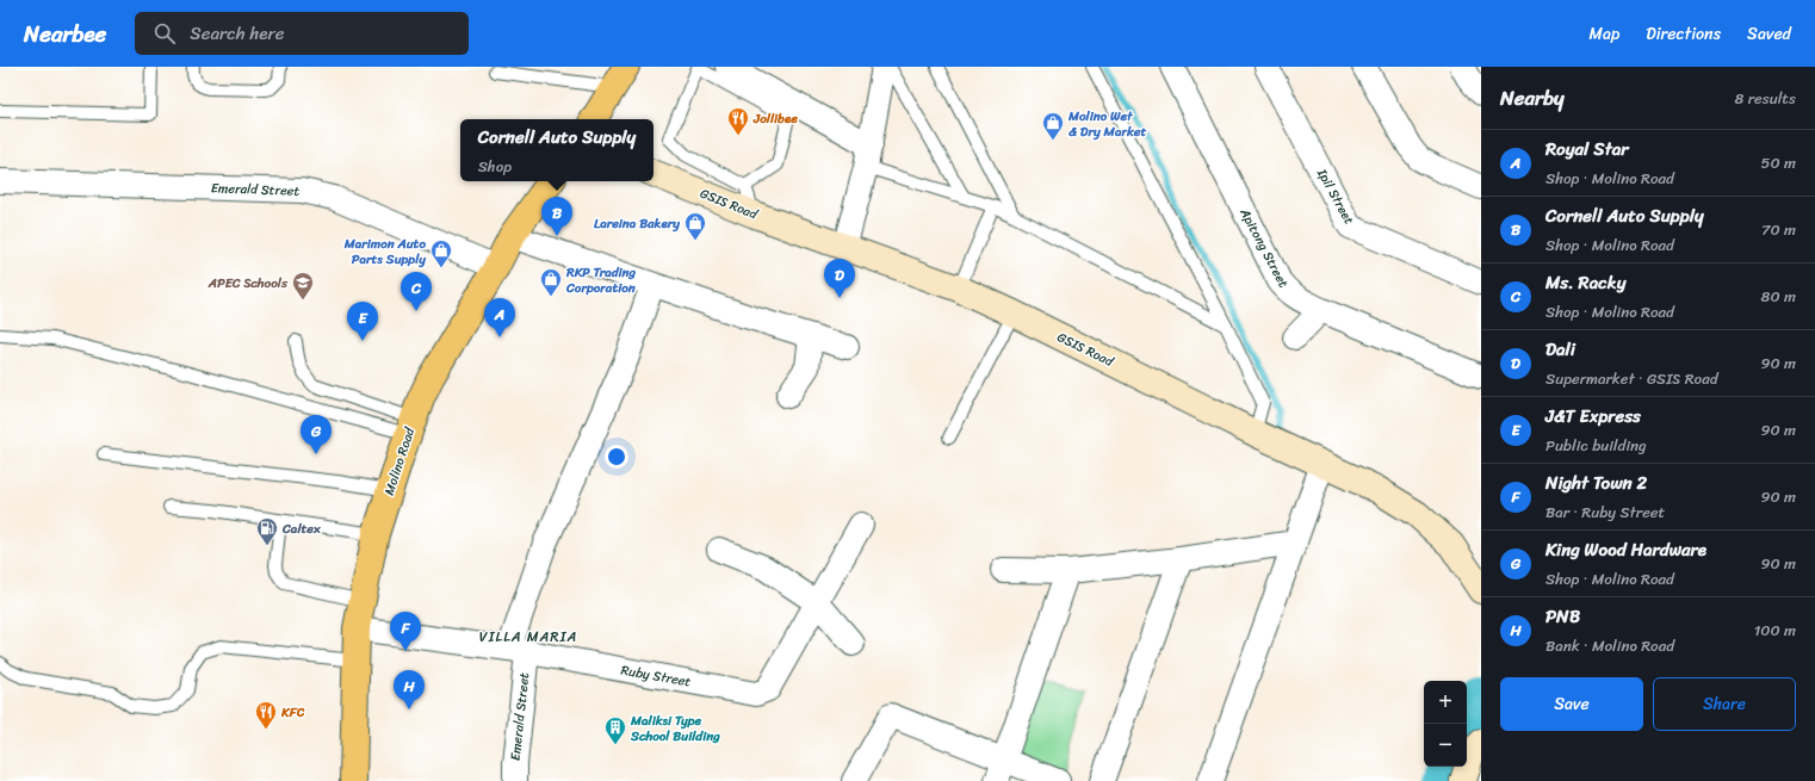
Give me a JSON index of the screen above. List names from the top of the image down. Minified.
{"streets":{"main road":["GSIS Road","Molino Road"],"street":["Emerald Street","Ipil Street","Apitong Street","Ruby Street"]},"crossings":[["Emerald Street","Molino Road"],["Emerald Street","Ruby Street"],["Molino Road","Ruby Street"]],"districts":["VILLA MARIA"],"places":{"restaurant":["Jollibee","KFC"],"shop":["Molino Wet & Dry Market","Lareina Bakery","Marimon Auto Parts Supply","RKP Trading Corporation"],"school or university":["APEC Schools"],"fuel station":["Caltex"],"building":["Maliksi Type School Building"]},"page":{"header":"Nearbee","search":"Search here","nav":["Map","Directions","Saved"],"heading":["Nearby","8 results"],"popup":["Cornell Auto Supply","Shop"],"list":[{"mark":"A","name":"Royal Star","note":"Shop · Molino Road","value":"50 m"},{"mark":"B","name":"Cornell Auto Supply","note":"Shop · Molino Road","value":"70 m"},{"mark":"C","name":"Ms. Racky","note":"Shop · Molino Road","value":"80 m"},{"mark":"D","name":"Dali","note":"Supermarket · GSIS Road","value":"90 m"},{"mark":"E","name":"J&T Express","note":"Public building","value":"90 m"},{"mark":"F","name":"Night Town 2","note":"Bar · Ruby Street","value":"90 m"},{"mark":"G","name":"King Wood Hardware","note":"Shop · Molino Road","value":"90 m"},{"mark":"H","name":"PNB","note":"Bank · Molino Road","value":"100 m"}],"pins":["B","D","C","A","E","G","F","H"],"buttons":["Save","Share"],"map_buttons":["+","−"]}}
